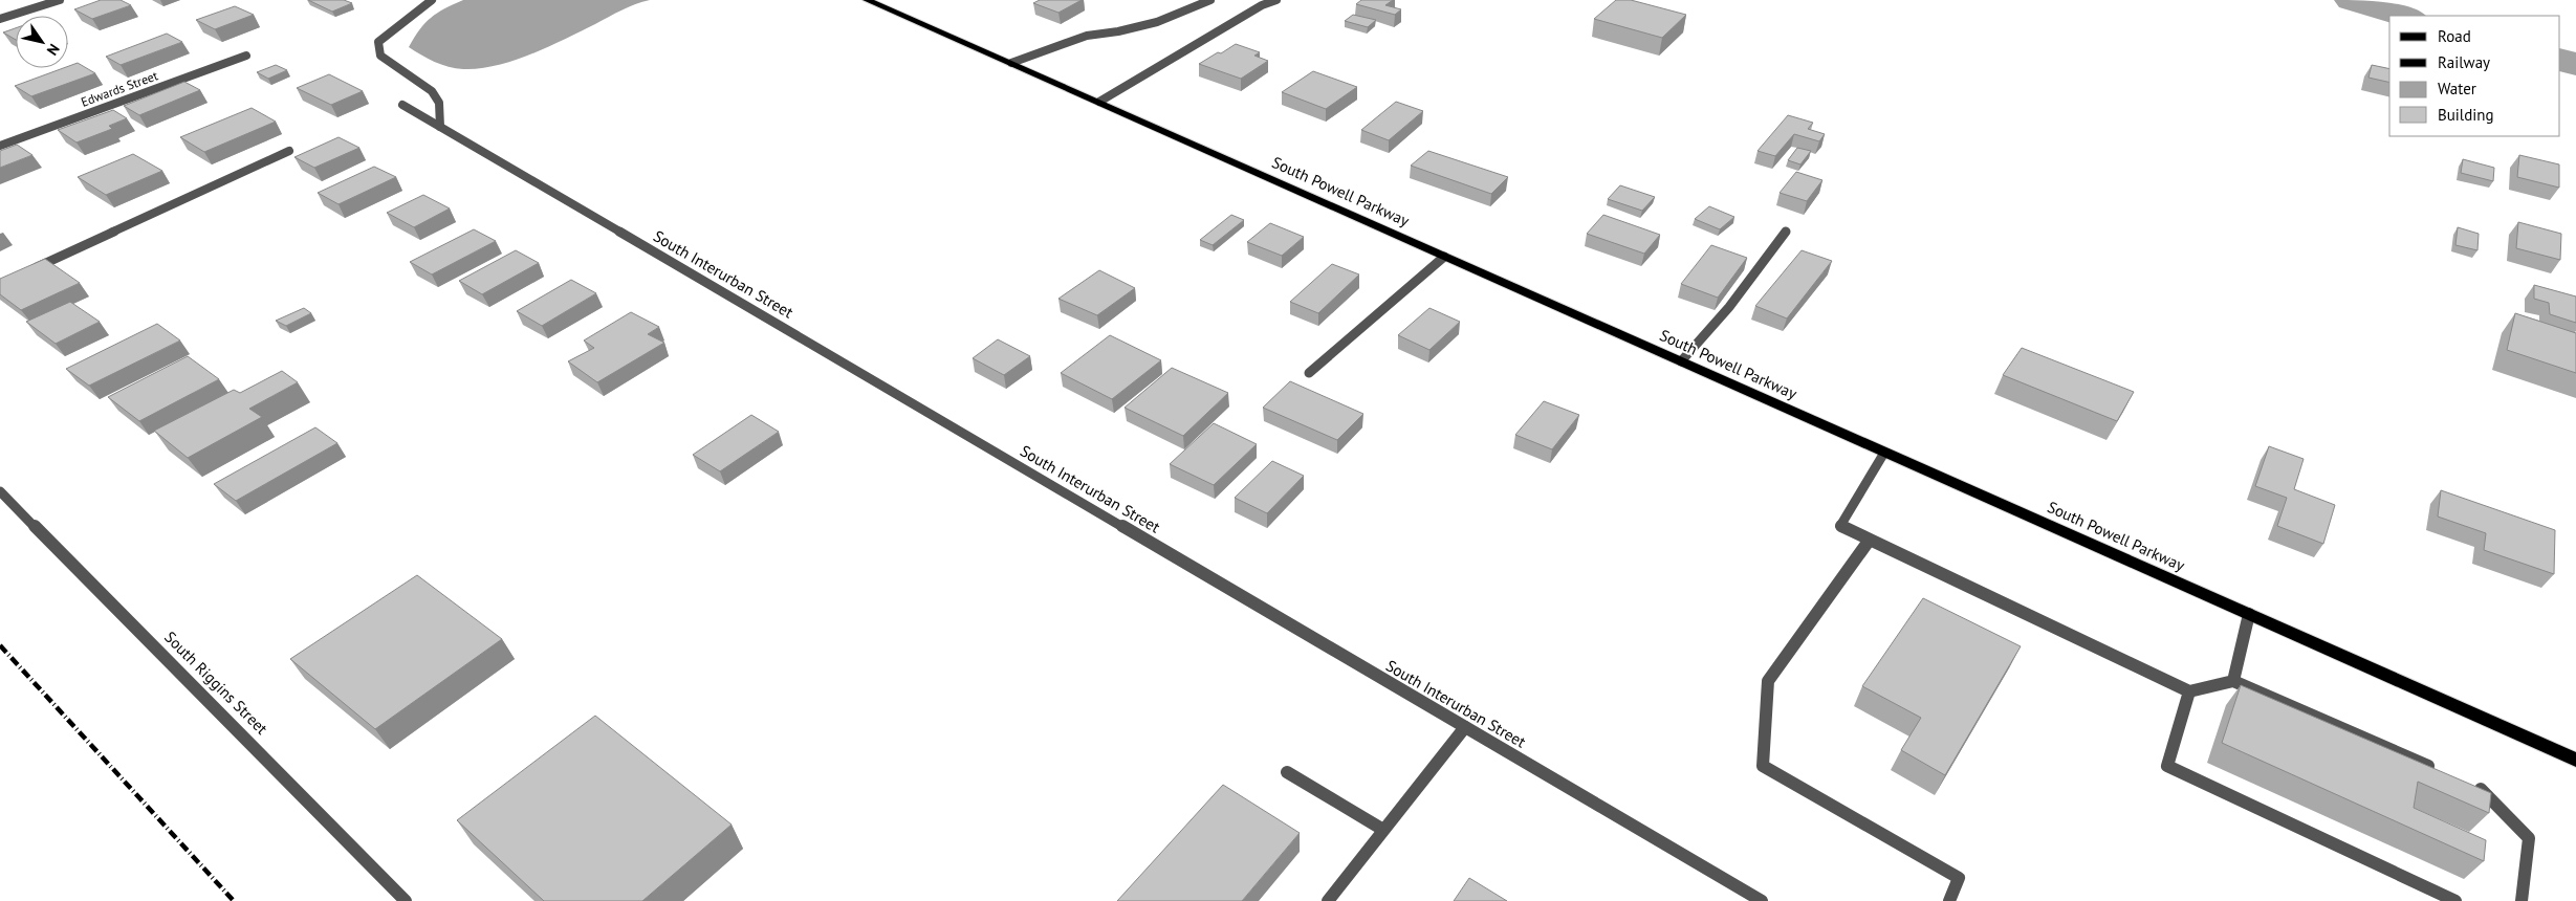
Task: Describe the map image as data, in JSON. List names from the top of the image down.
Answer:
{
  "streets": {
    "main road": ["South Powell Parkway"],
    "street": ["Edwards Street", "South Interurban Street", "South Riggins Street"]
  },
  "legend": [
    "Road",
    "Railway",
    "Water",
    "Building"
  ],
  "north": "bottom right"
}
